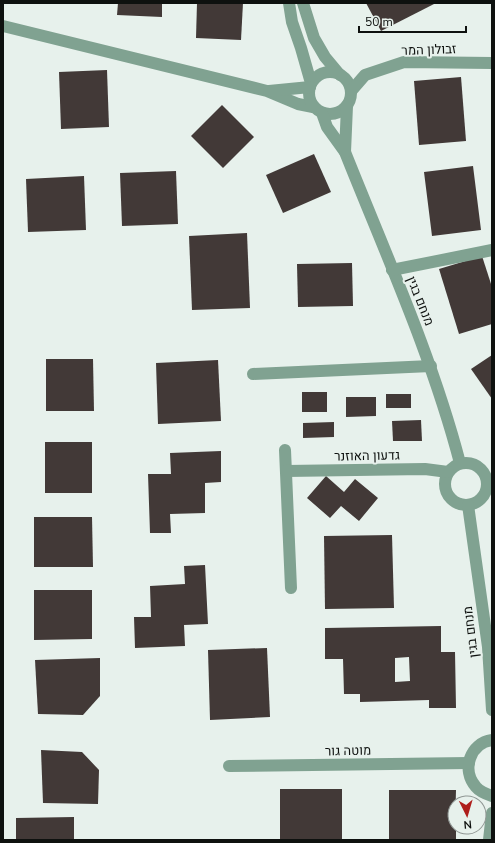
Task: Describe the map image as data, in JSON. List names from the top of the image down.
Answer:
{
  "streets": {
    "street": [
      "זבולון המר",
      "מנחם בגין",
      "גדעון האוזנר",
      "מוטה גור"
    ]
  },
  "crossings": [
    ["זבולון המר", "מנחם בגין"],
    ["מנחם בגין", "גדעון האוזנר"]
  ],
  "scale_bar": "50 m",
  "north": "bottom"
}
